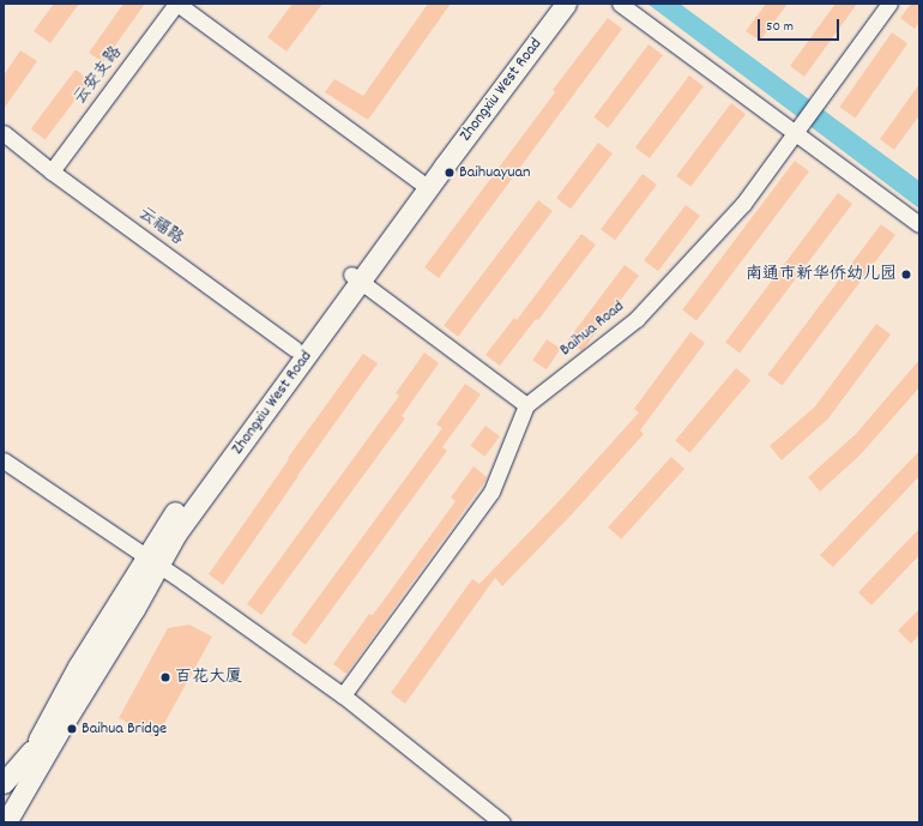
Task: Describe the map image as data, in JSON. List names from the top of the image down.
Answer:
{
  "streets": {
    "main road": ["Zhongxiu West Road"],
    "street": ["云安支路", "云福路", "Baihua Road"]
  },
  "crossings": [
    ["云安支路", "云福路"],
    ["Zhongxiu West Road", "云福路"]
  ],
  "places": [
    "Baihuayuan",
    "南通市新华侨幼儿园",
    "百花大厦",
    "Baihua Bridge"
  ],
  "scale_bar": "50 m"
}
